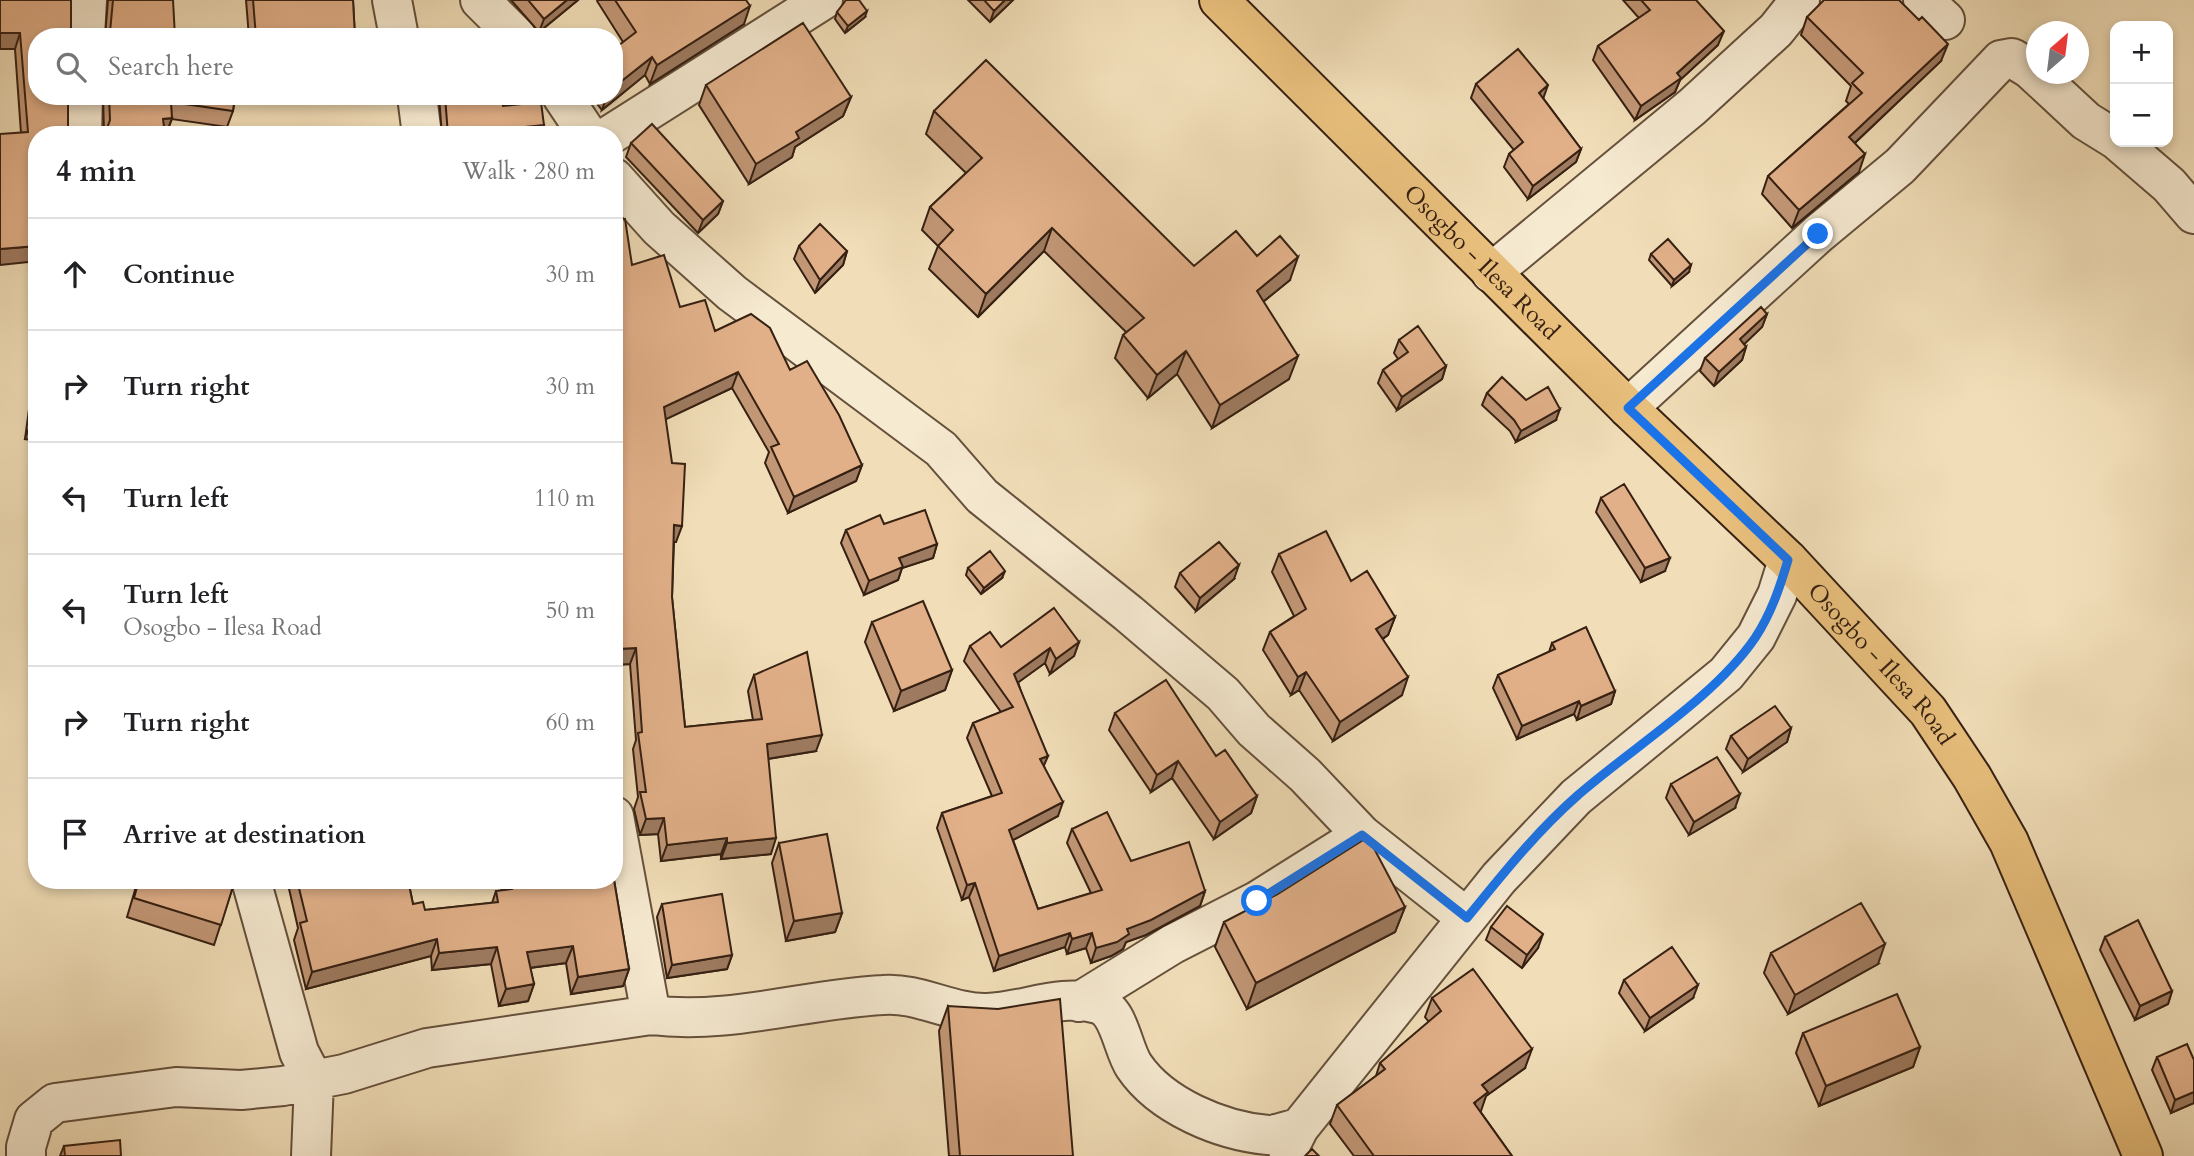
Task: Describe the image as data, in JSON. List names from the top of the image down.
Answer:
{
  "streets": {
    "main road": ["Osogbo - Ilesa Road"]
  },
  "north": "top right",
  "page": {
    "map_buttons": ["+", "−"],
    "search": "Search here",
    "heading": ["4 min", "Walk · 280 m"],
    "list": [
      ["Continue", "30 m"],
      ["Turn right", "30 m"],
      ["Turn left", "110 m"],
      ["Turn left", "Osogbo - Ilesa Road", "50 m"],
      ["Turn right", "60 m"],
      "Arrive at destination"
    ]
  }
}
